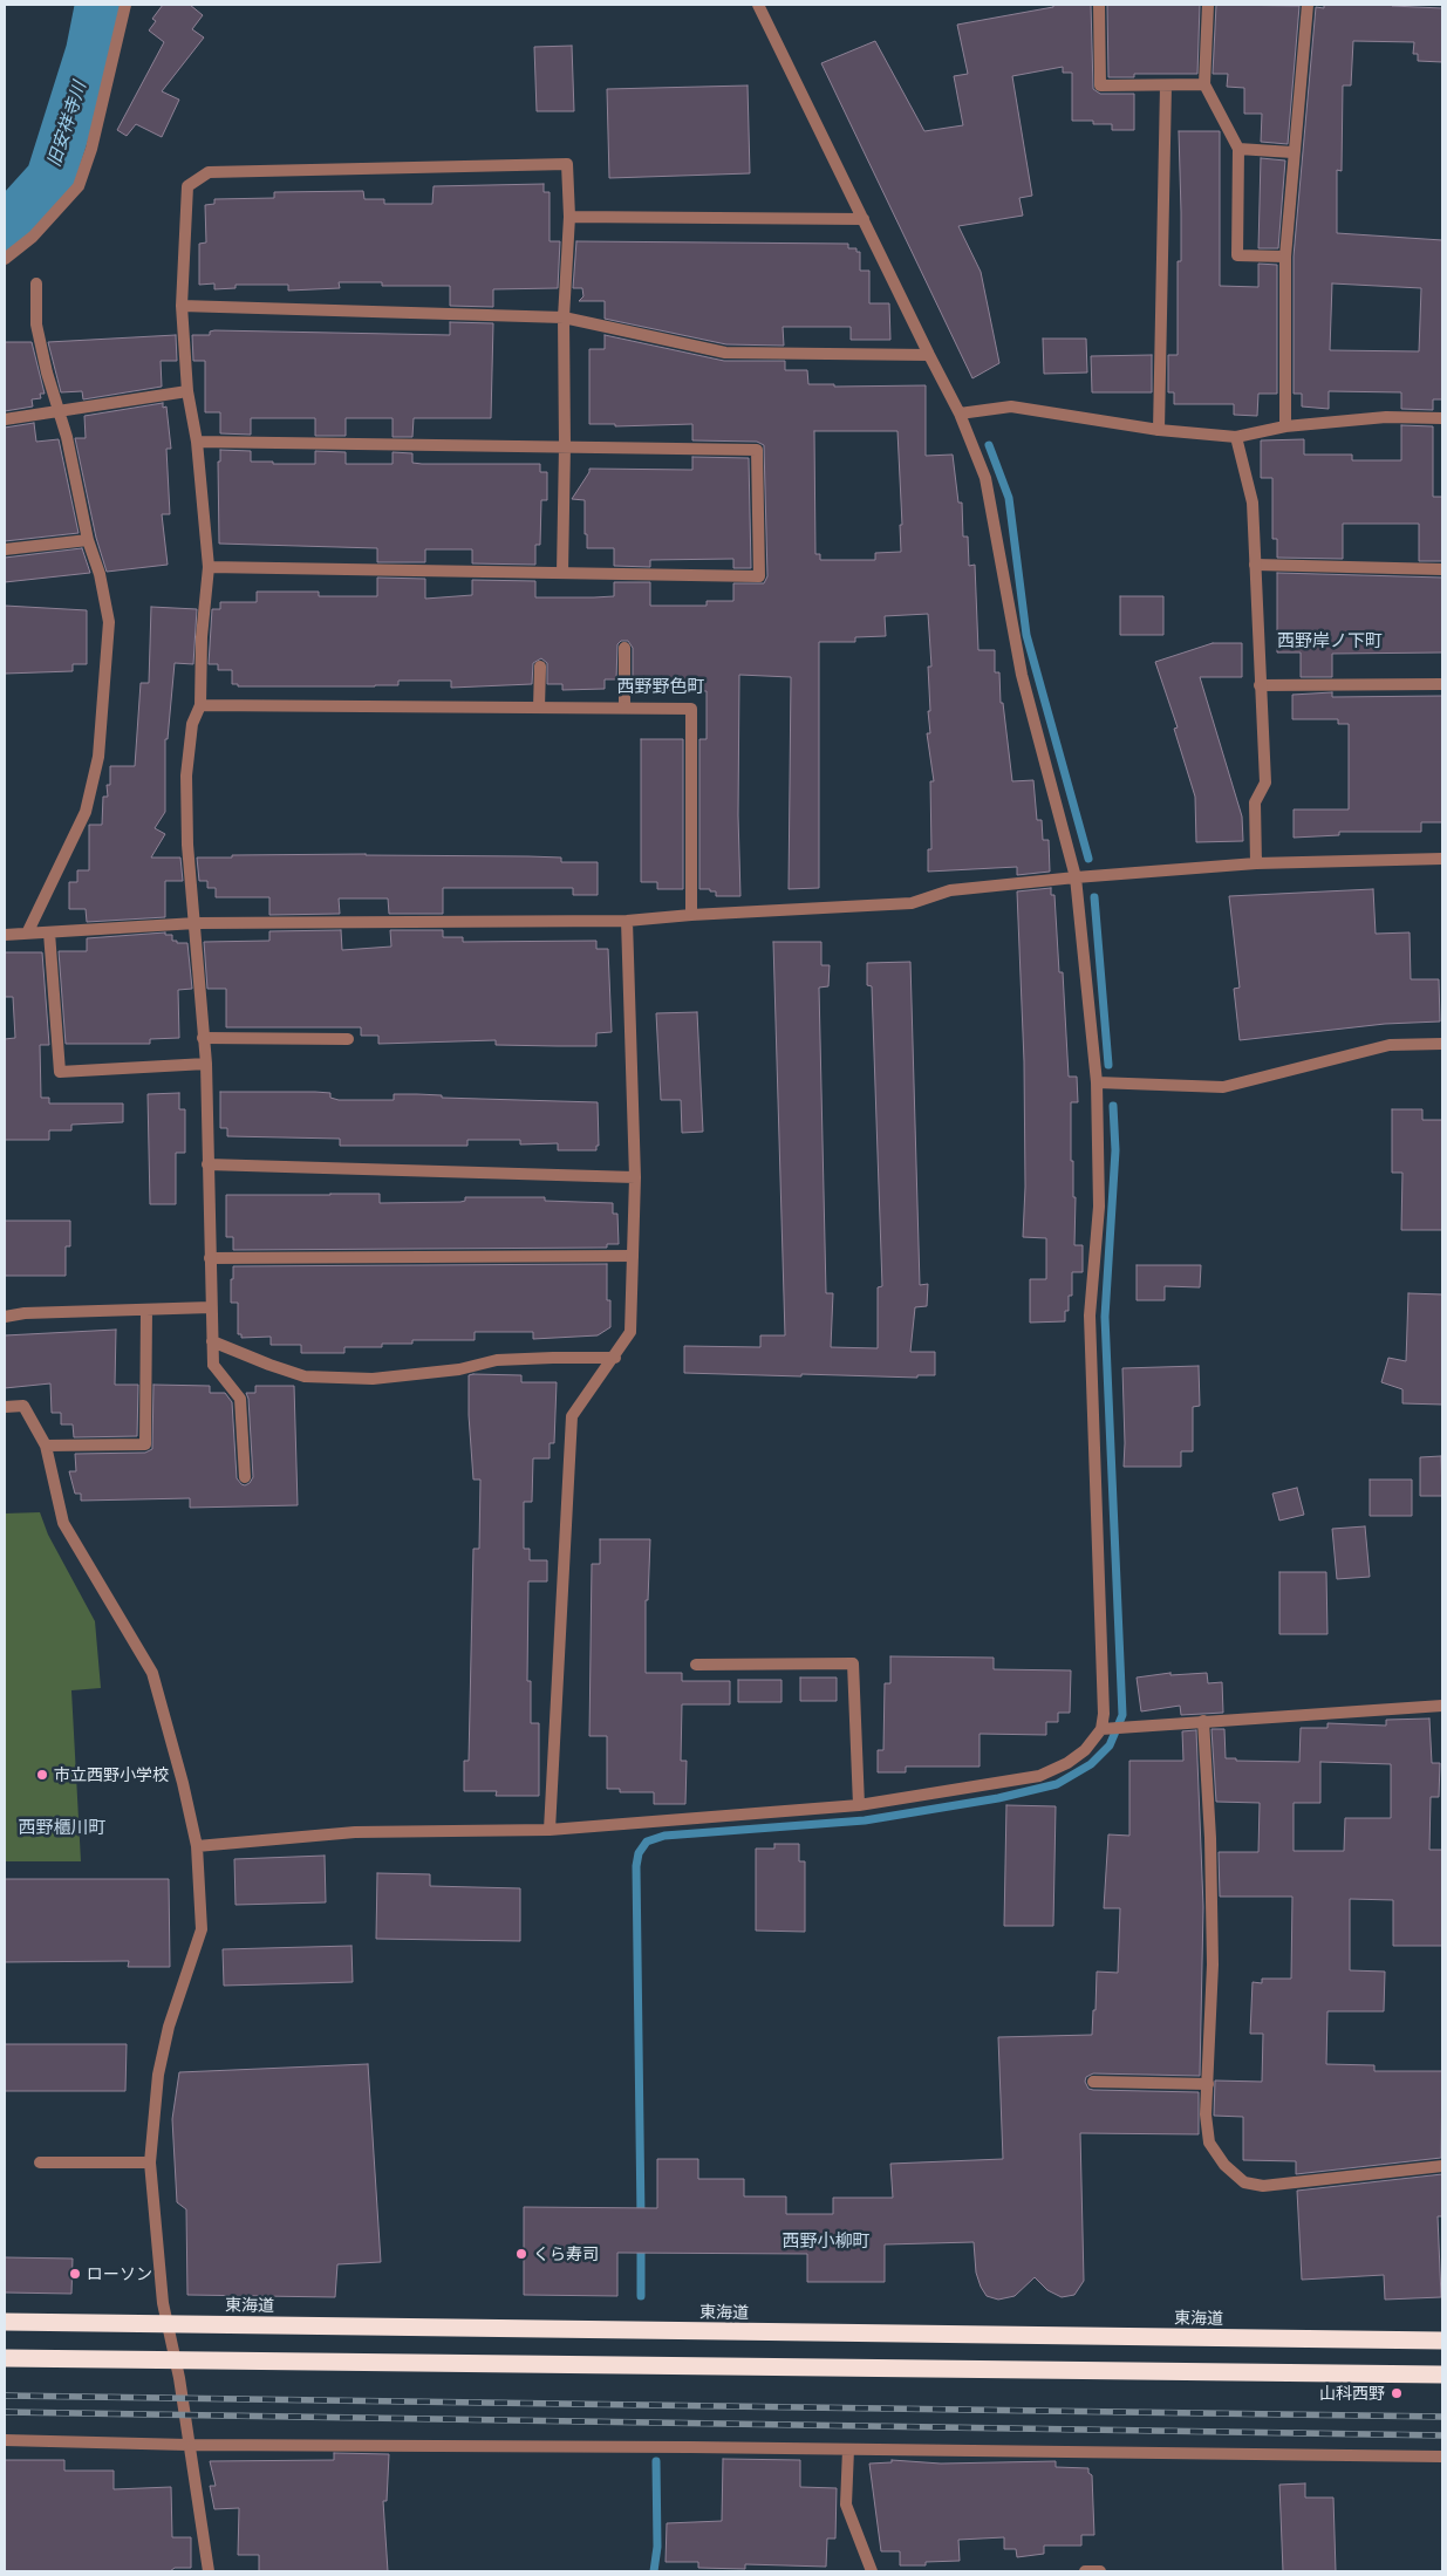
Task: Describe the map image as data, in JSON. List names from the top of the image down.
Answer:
{
  "streets": {
    "highway": ["東海道"]
  },
  "districts": [
    "西野岸ノ下町",
    "西野野色町",
    "西野櫃川町",
    "西野小柳町"
  ],
  "water": ["旧安祥寺川"],
  "places": [
    "市立西野小学校",
    "くら寿司",
    "ローソン",
    "山科西野"
  ]
}
